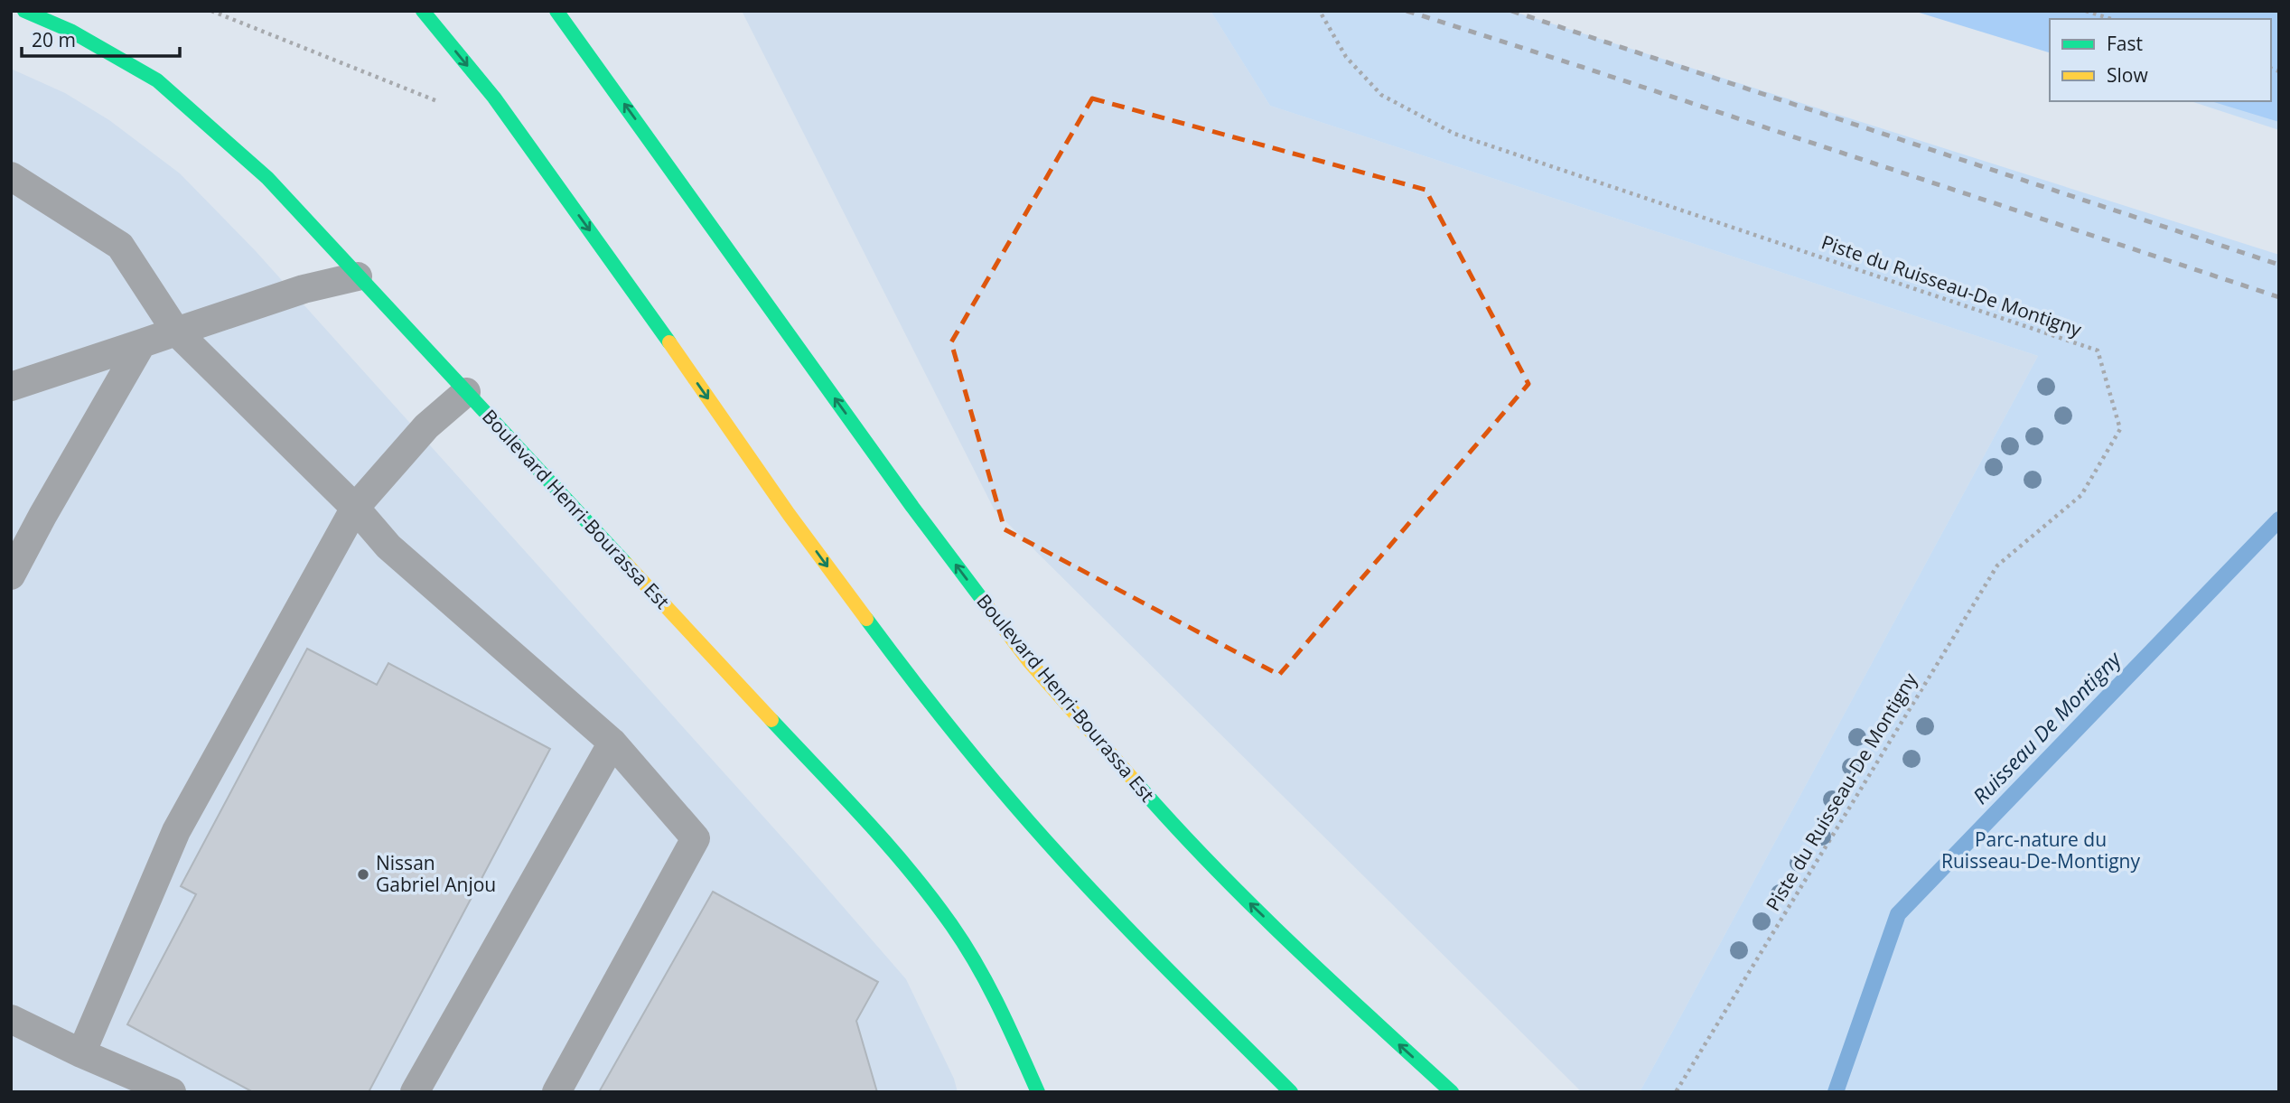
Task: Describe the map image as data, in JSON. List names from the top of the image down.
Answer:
{
  "streets": {
    "main road": ["Boulevard Henri-Bourassa Est"],
    "path": ["Piste du Ruisseau-De Montigny"]
  },
  "water": ["Ruisseau De Montigny"],
  "parks": ["Parc-nature du Ruisseau-De-Montigny"],
  "places": ["Nissan Gabriel Anjou"],
  "legend": ["Fast", "Slow"],
  "scale_bar": "20 m"
}
